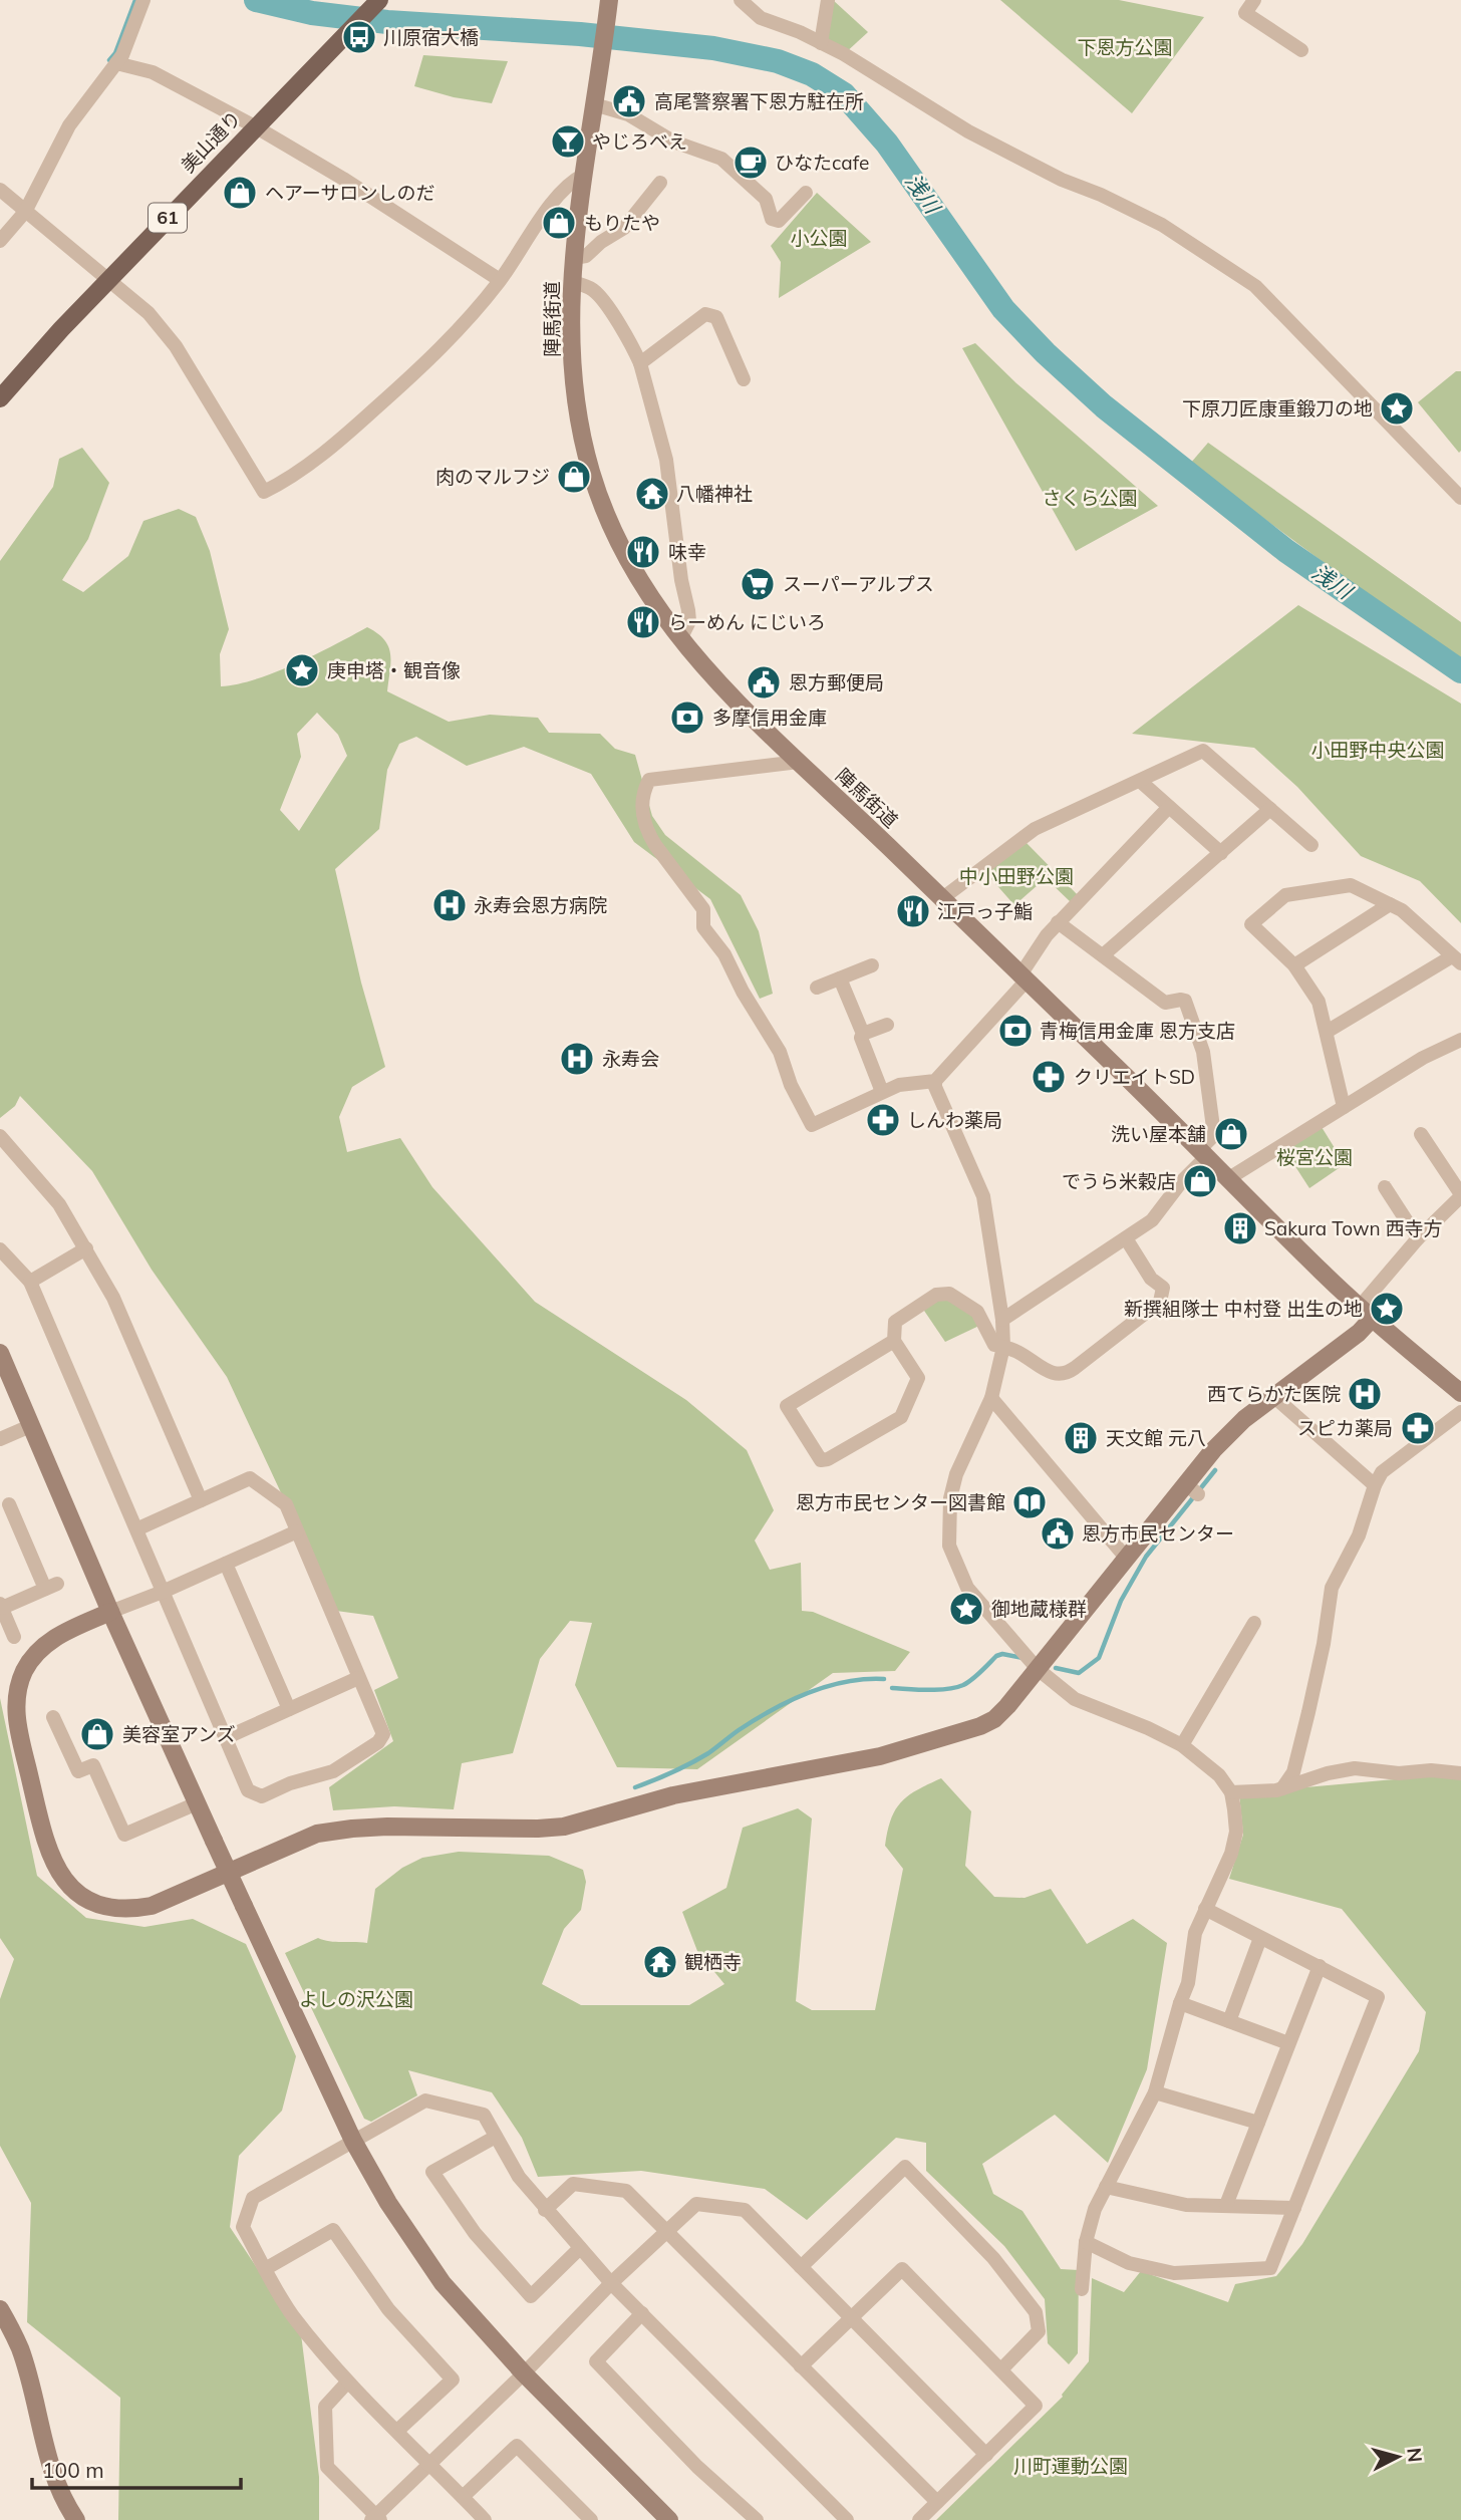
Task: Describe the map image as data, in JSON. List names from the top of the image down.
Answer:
{
  "streets": {
    "main road": ["美山通り", "61"],
    "street": ["陣馬街道"]
  },
  "water": ["浅川"],
  "parks": [
    "下恩方公園",
    "小公園",
    "さくら公園",
    "小田野中央公園",
    "中小田野公園",
    "桜宮公園",
    "よしの沢公園",
    "川町運動公園"
  ],
  "places": {
    "bus stop": ["川原宿大橋"],
    "public building": ["高尾警察署下恩方駐在所", "恩方郵便局", "恩方市民センター"],
    "bar": ["やじろべえ"],
    "cafe": ["ひなたcafe"],
    "shop": [
      "ヘアーサロンしのだ",
      "もりたや",
      "肉のマルフジ",
      "洗い屋本舗",
      "でうら米穀店",
      "美容室アンズ"
    ],
    "place": [
      "下原刀匠康重鍛刀の地",
      "庚申塔・観音像",
      "新撰組隊士 中村登 出生の地",
      "御地蔵様群"
    ],
    "temple": ["八幡神社", "観栖寺"],
    "restaurant": ["味幸", "らーめん にじいろ", "江戸っ子鮨"],
    "supermarket": ["スーパーアルプス"],
    "bank": ["多摩信用金庫", "青梅信用金庫 恩方支店"],
    "hospital": ["永寿会恩方病院", "永寿会", "西てらかた医院"],
    "pharmacy": ["クリエイトSD", "しんわ薬局", "スピカ薬局"],
    "building": ["Sakura Town 西寺方", "天文館 元八"],
    "library": ["恩方市民センター図書館"]
  },
  "scale_bar": "100 m",
  "north": "right"
}
